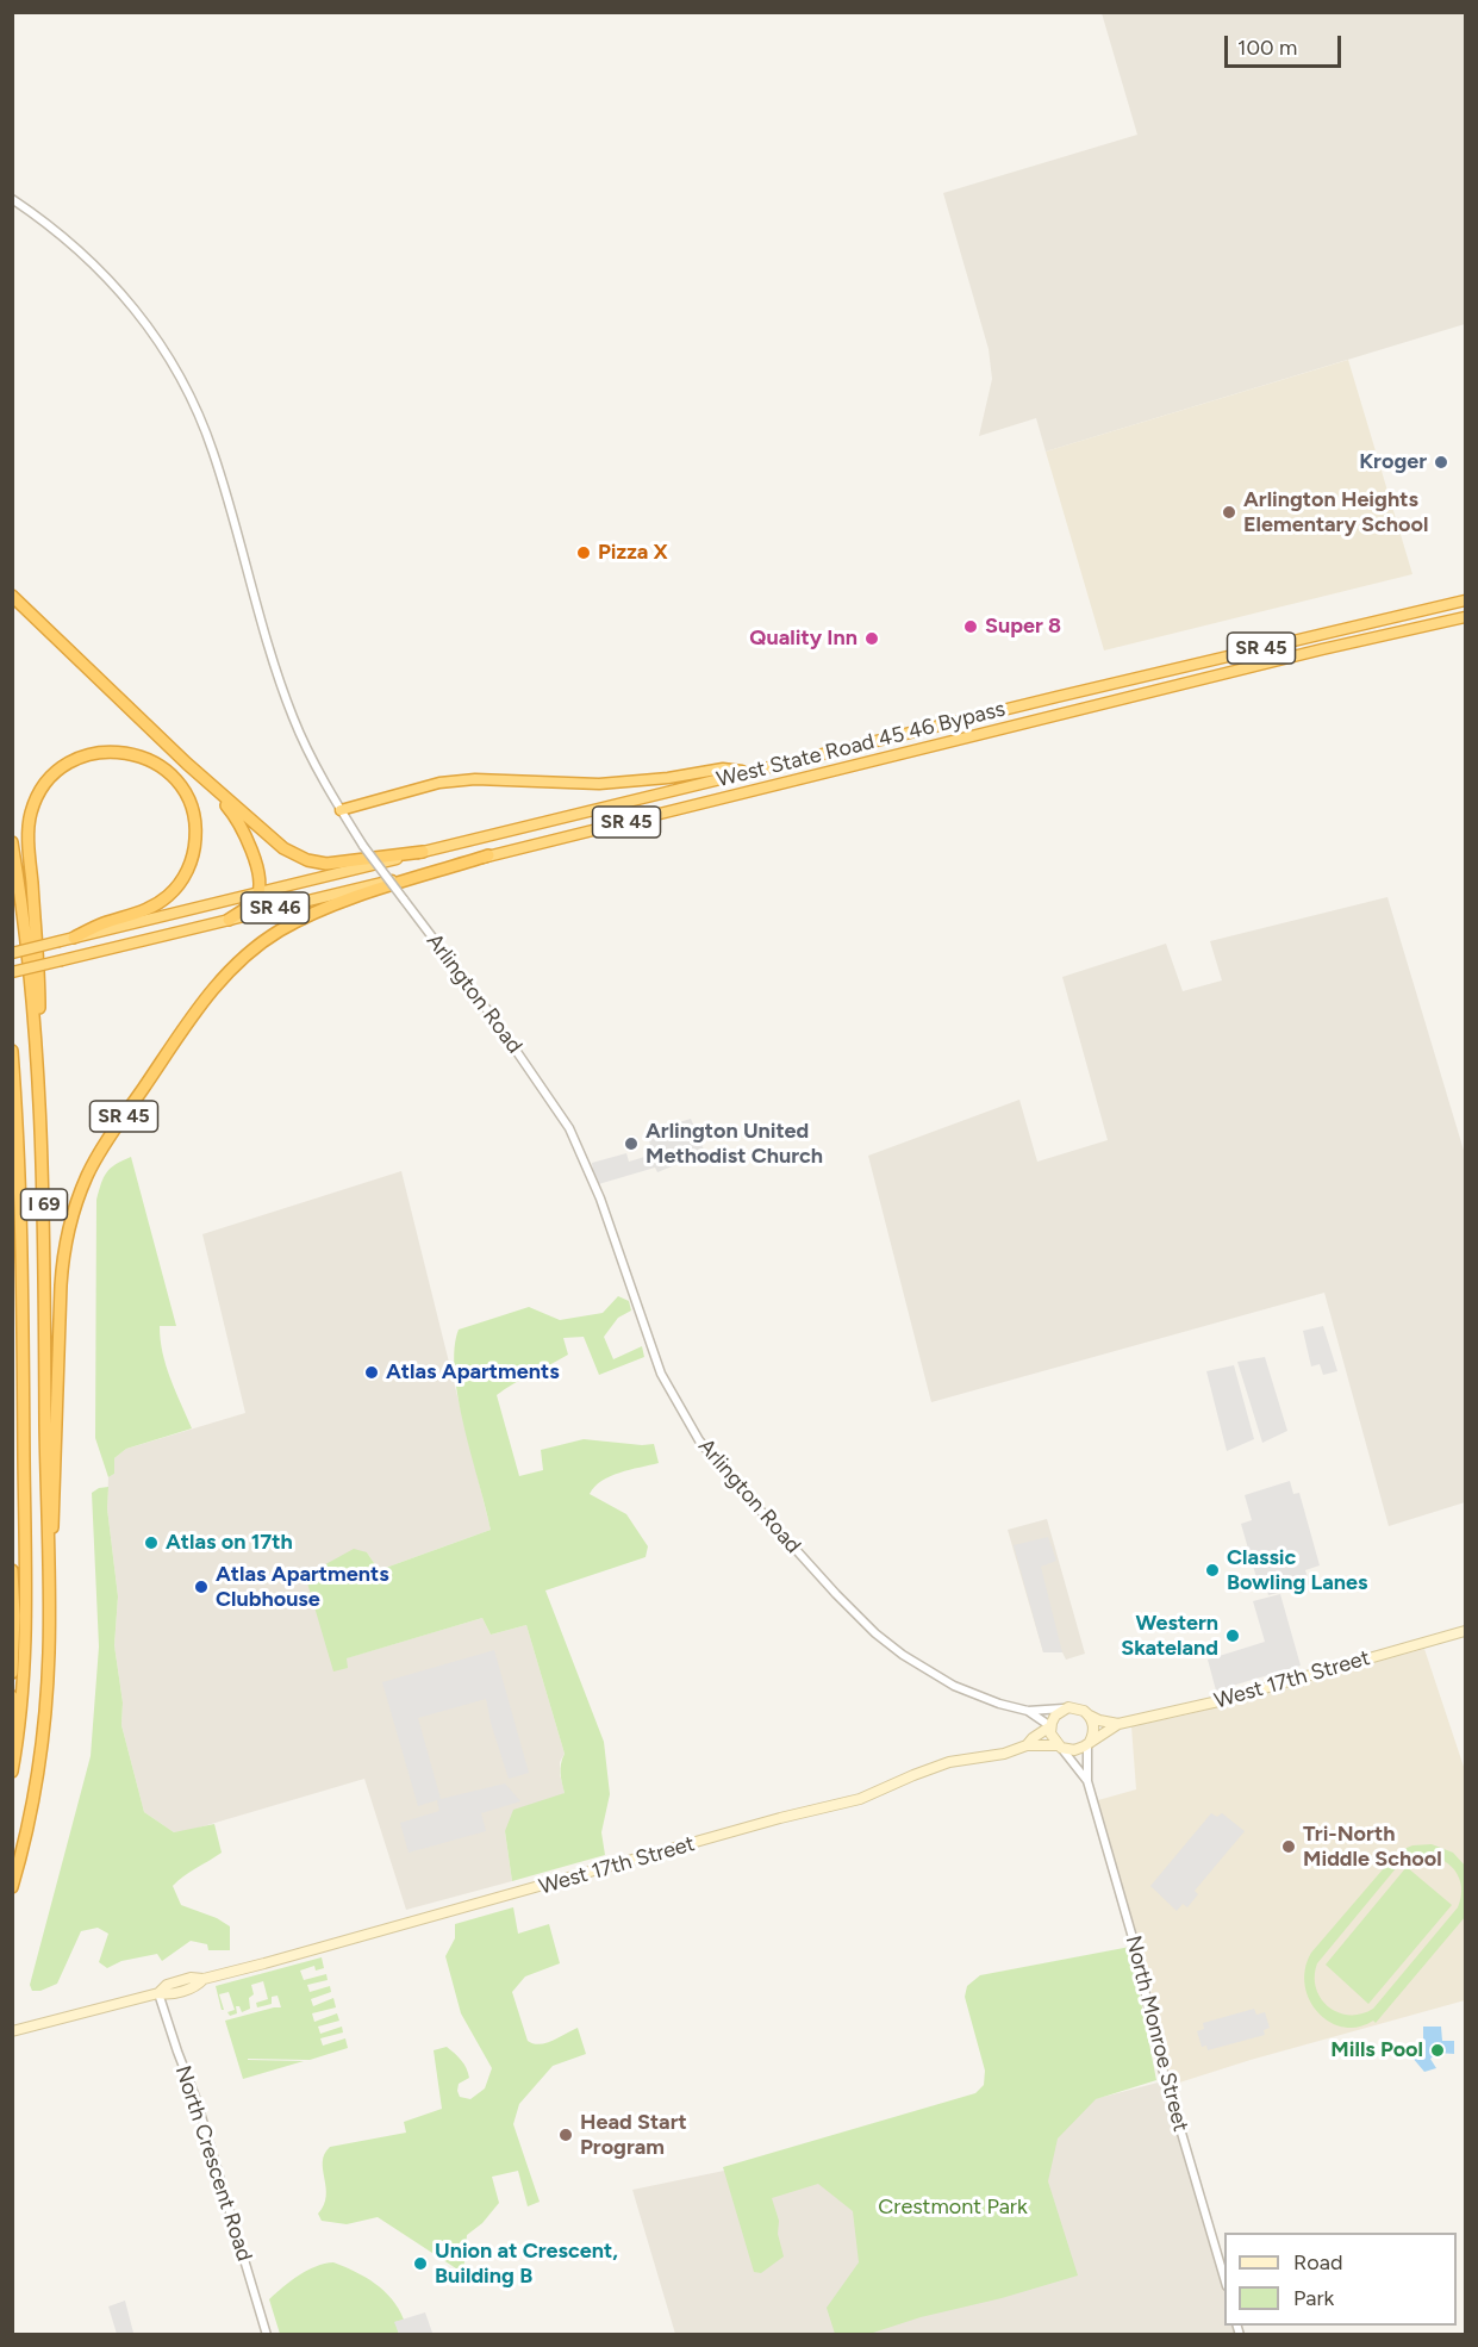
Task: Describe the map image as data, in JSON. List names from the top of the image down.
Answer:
{
  "streets": {
    "highway": [
      "SR 45",
      "West State Road 45 46 Bypass",
      "SR 46",
      "I 69"
    ],
    "main road": ["West 17th Street"],
    "street": ["Arlington Road", "North Monroe Street", "North Crescent Road"]
  },
  "crossings": [
    ["SR 45", "West State Road 45 46 Bypass"],
    ["SR 45", "SR 46"],
    ["SR 45", "I 69"],
    ["West State Road 45 46 Bypass", "SR 46"],
    ["Arlington Road", "West 17th Street"],
    ["Arlington Road", "North Monroe Street"],
    ["West 17th Street", "North Monroe Street"],
    ["West 17th Street", "North Crescent Road"]
  ],
  "parks": ["Crestmont Park"],
  "places": [
    "Kroger",
    "Arlington Heights Elementary School",
    "Pizza X",
    "Super 8",
    "Quality Inn",
    "Arlington United Methodist Church",
    "Atlas Apartments",
    "Atlas on 17th",
    "Classic Bowling Lanes",
    "Atlas Apartments Clubhouse",
    "Western Skateland",
    "Tri-North Middle School",
    "Mills Pool",
    "Head Start Program",
    "Union at Crescent, Building B"
  ],
  "legend": ["Road", "Park"],
  "scale_bar": "100 m"
}
